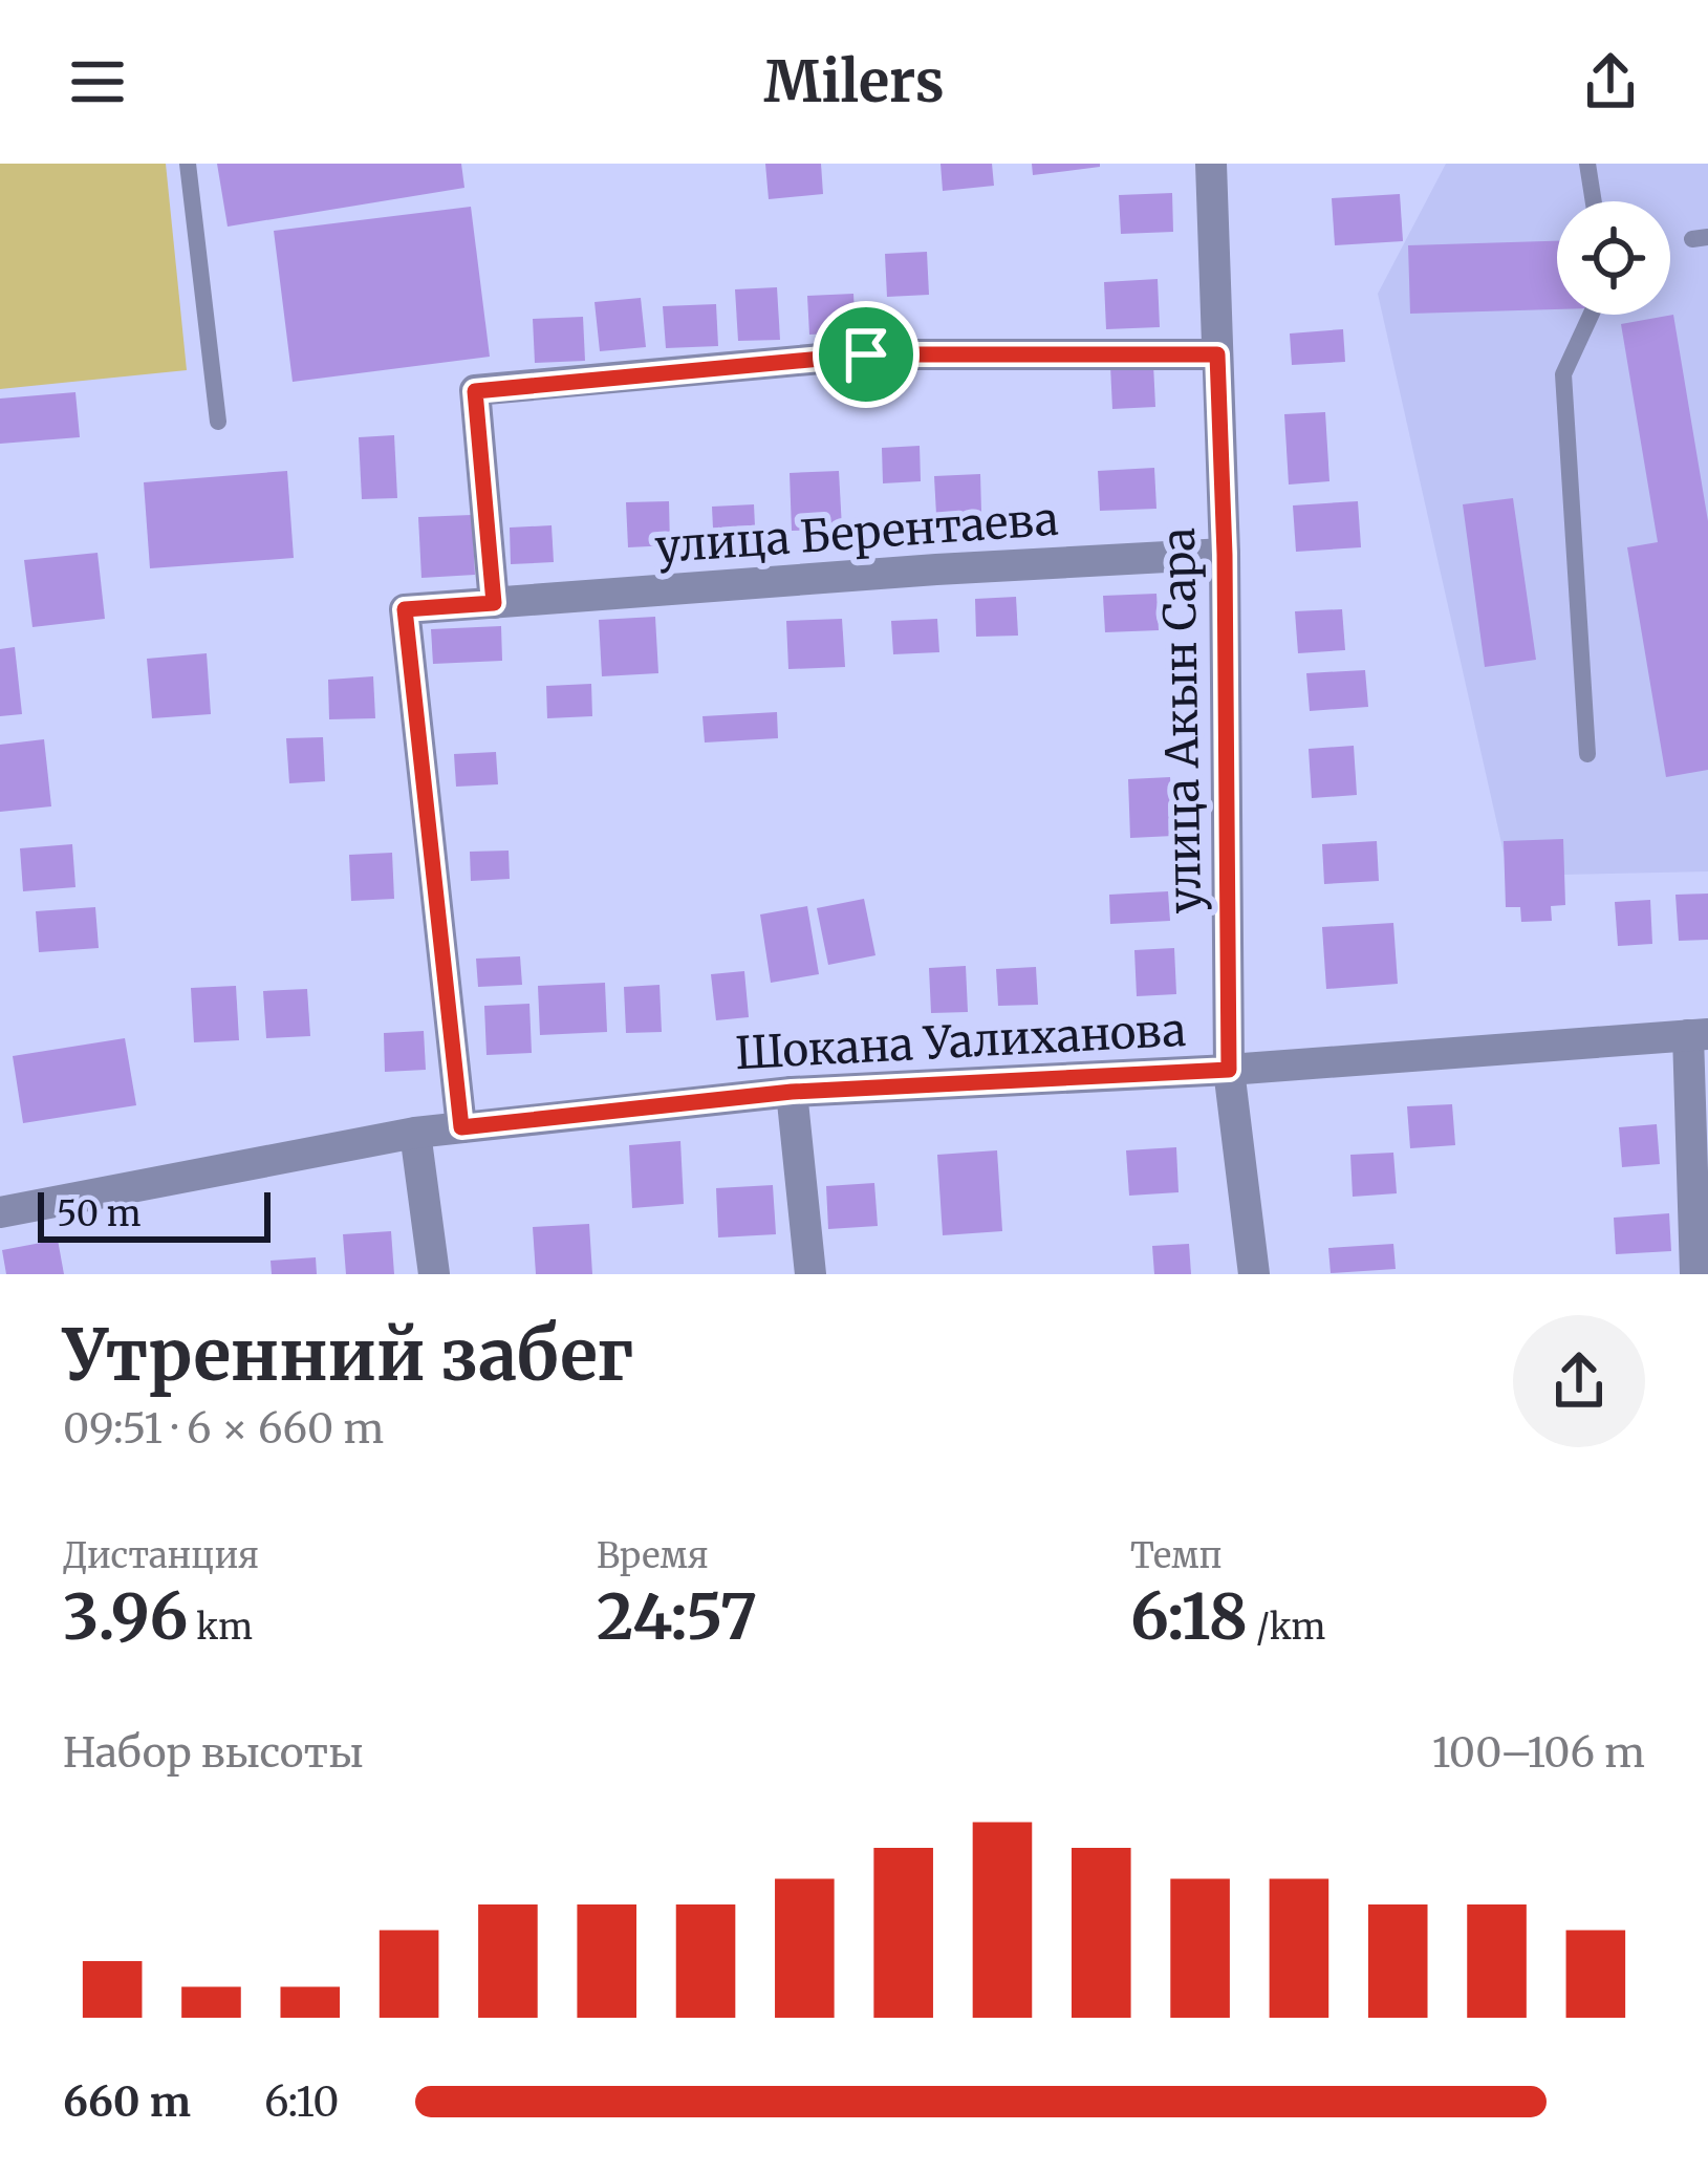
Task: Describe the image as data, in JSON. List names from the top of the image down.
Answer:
{
  "streets": {
    "street": ["улица Берентаева", "улица Акын Сара", "Шокана Уалиханова"]
  },
  "crossings": [
    ["улица Берентаева", "улица Акын Сара"],
    ["улица Берентаева", "Шокана Уалиханова"],
    ["улица Акын Сара", "Шокана Уалиханова"]
  ],
  "scale_bar": "50 m",
  "page": {
    "header": "Milers",
    "scale": "50 m",
    "heading": ["Утренний забег", "09:51 · 6 × 660 m"],
    "stats": [
      ["Дистанция", "3.96 km"],
      ["Время", "24:57"],
      ["Темп", "6:18 /km"]
    ],
    "chart": ["Набор высоты", "100–106 m"],
    "list": [
      {
        "name": "660 m",
        "note": "6:10"
      }
    ]
  }
}
